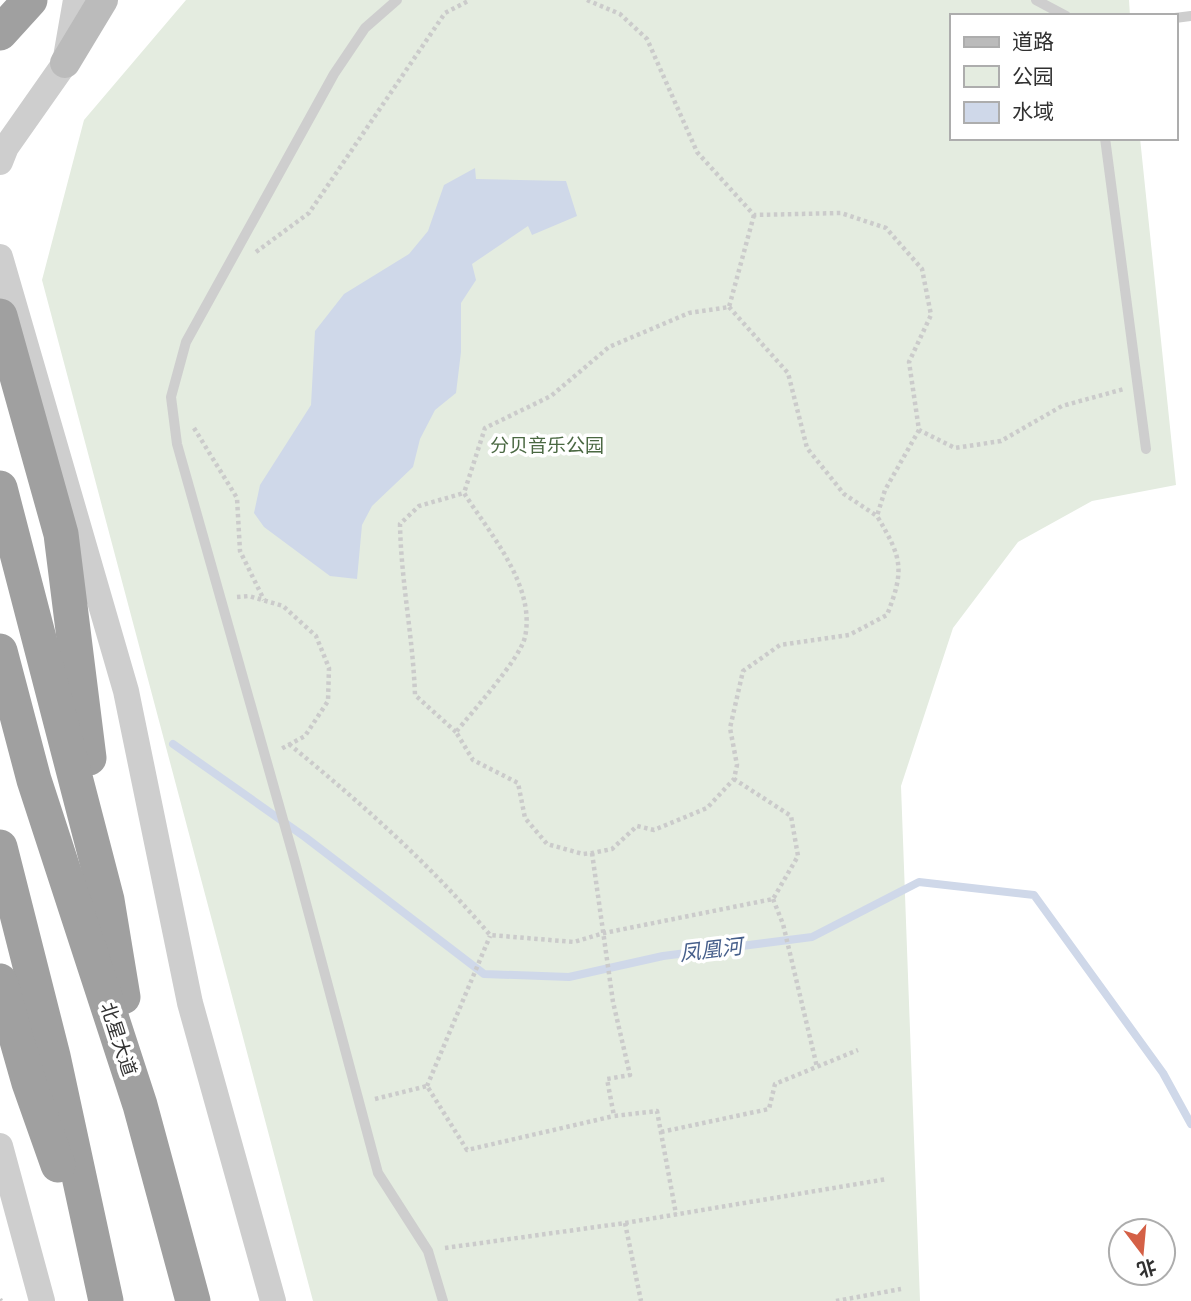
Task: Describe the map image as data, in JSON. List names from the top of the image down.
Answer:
{
  "streets": {
    "highway": ["北星大道"]
  },
  "water": ["凤凰河"],
  "parks": ["分贝音乐公园"],
  "legend": ["道路", "公园", "水域"],
  "north": "bottom"
}
